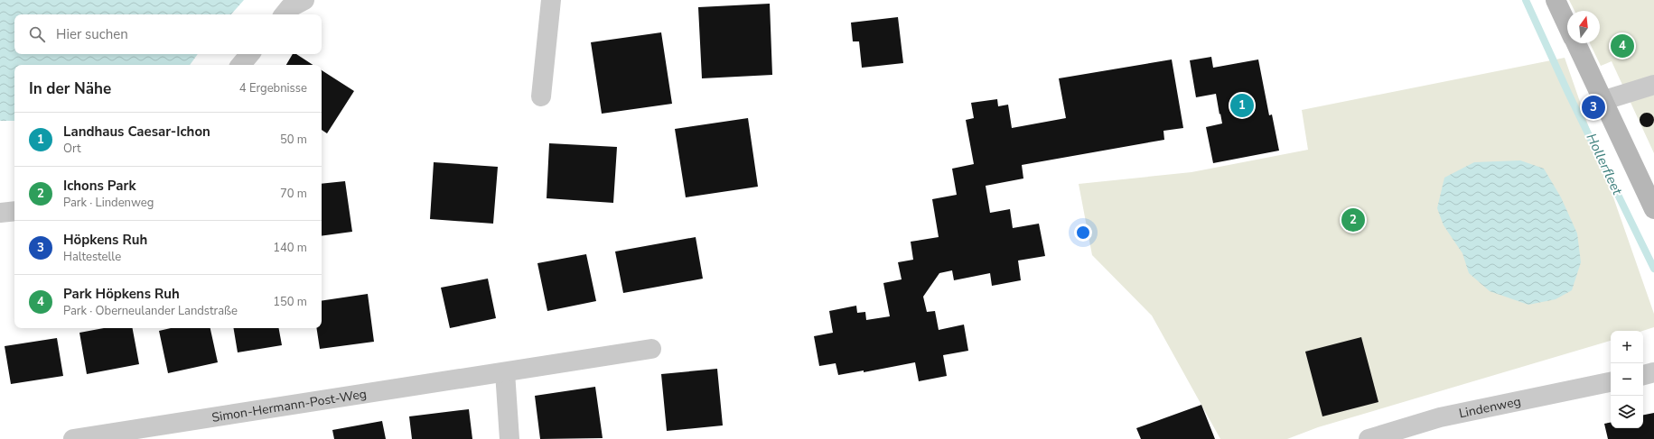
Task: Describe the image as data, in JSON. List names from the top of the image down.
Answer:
{
  "streets": {
    "street": ["Simon-Hermann-Post-Weg", "Lindenweg"]
  },
  "water": ["Hollerfleet"],
  "north": "top",
  "page": {
    "search": "Hier suchen",
    "pins": [
      "4",
      "1",
      "3",
      "2"
    ],
    "heading": ["In der Nähe", "4 Ergebnisse"],
    "list": [
      {
        "mark": "1",
        "name": "Landhaus Caesar-Ichon",
        "note": "Ort",
        "value": "50 m"
      },
      {
        "mark": "2",
        "name": "Ichons Park",
        "note": "Park · Lindenweg",
        "value": "70 m"
      },
      {
        "mark": "3",
        "name": "Höpkens Ruh",
        "note": "Haltestelle",
        "value": "140 m"
      },
      {
        "mark": "4",
        "name": "Park Höpkens Ruh",
        "note": "Park · Oberneulander Landstraße",
        "value": "150 m"
      }
    ],
    "map_buttons": ["+", "−"]
  }
}
